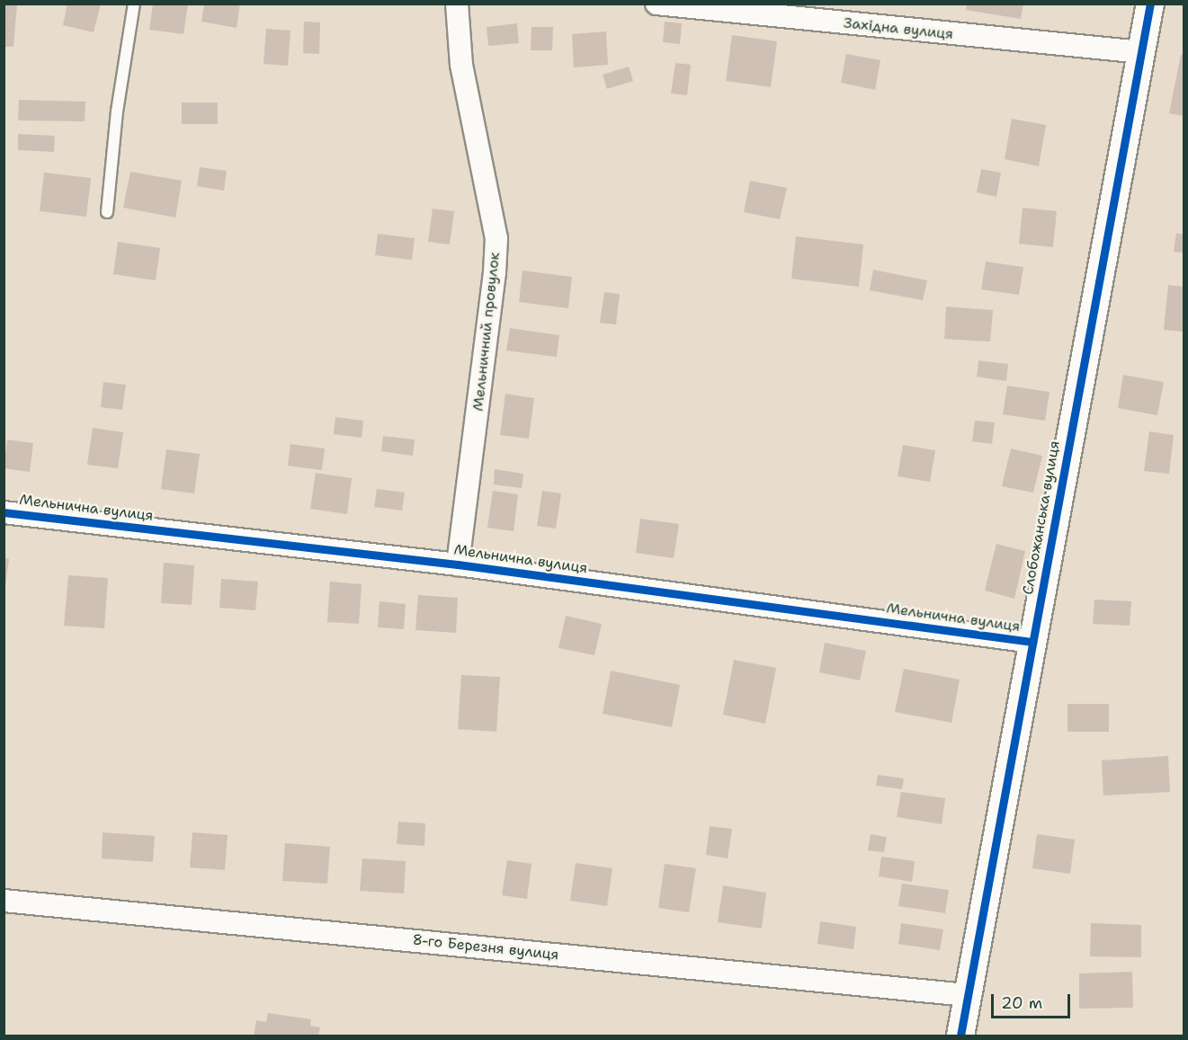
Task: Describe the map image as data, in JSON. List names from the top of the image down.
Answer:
{
  "streets": {
    "street": [
      "Західна вулиця",
      "Мельничний провулок",
      "Мельнична вулиця",
      "Слобожанська вулиця",
      "8-го Березня вулиця"
    ]
  },
  "crossings": [
    ["Західна вулиця", "Слобожанська вулиця"],
    ["Мельничний провулок", "Мельнична вулиця"],
    ["Мельнична вулиця", "Слобожанська вулиця"],
    ["Слобожанська вулиця", "8-го Березня вулиця"]
  ],
  "scale_bar": "20 m"
}
